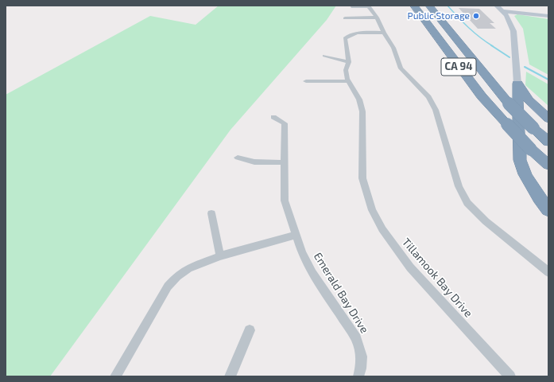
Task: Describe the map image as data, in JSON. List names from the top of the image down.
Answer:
{
  "streets": {
    "highway": ["CA 94"],
    "street": ["Tillamook Bay Drive", "Emerald Bay Drive"]
  },
  "places": ["Public Storage"]
}
